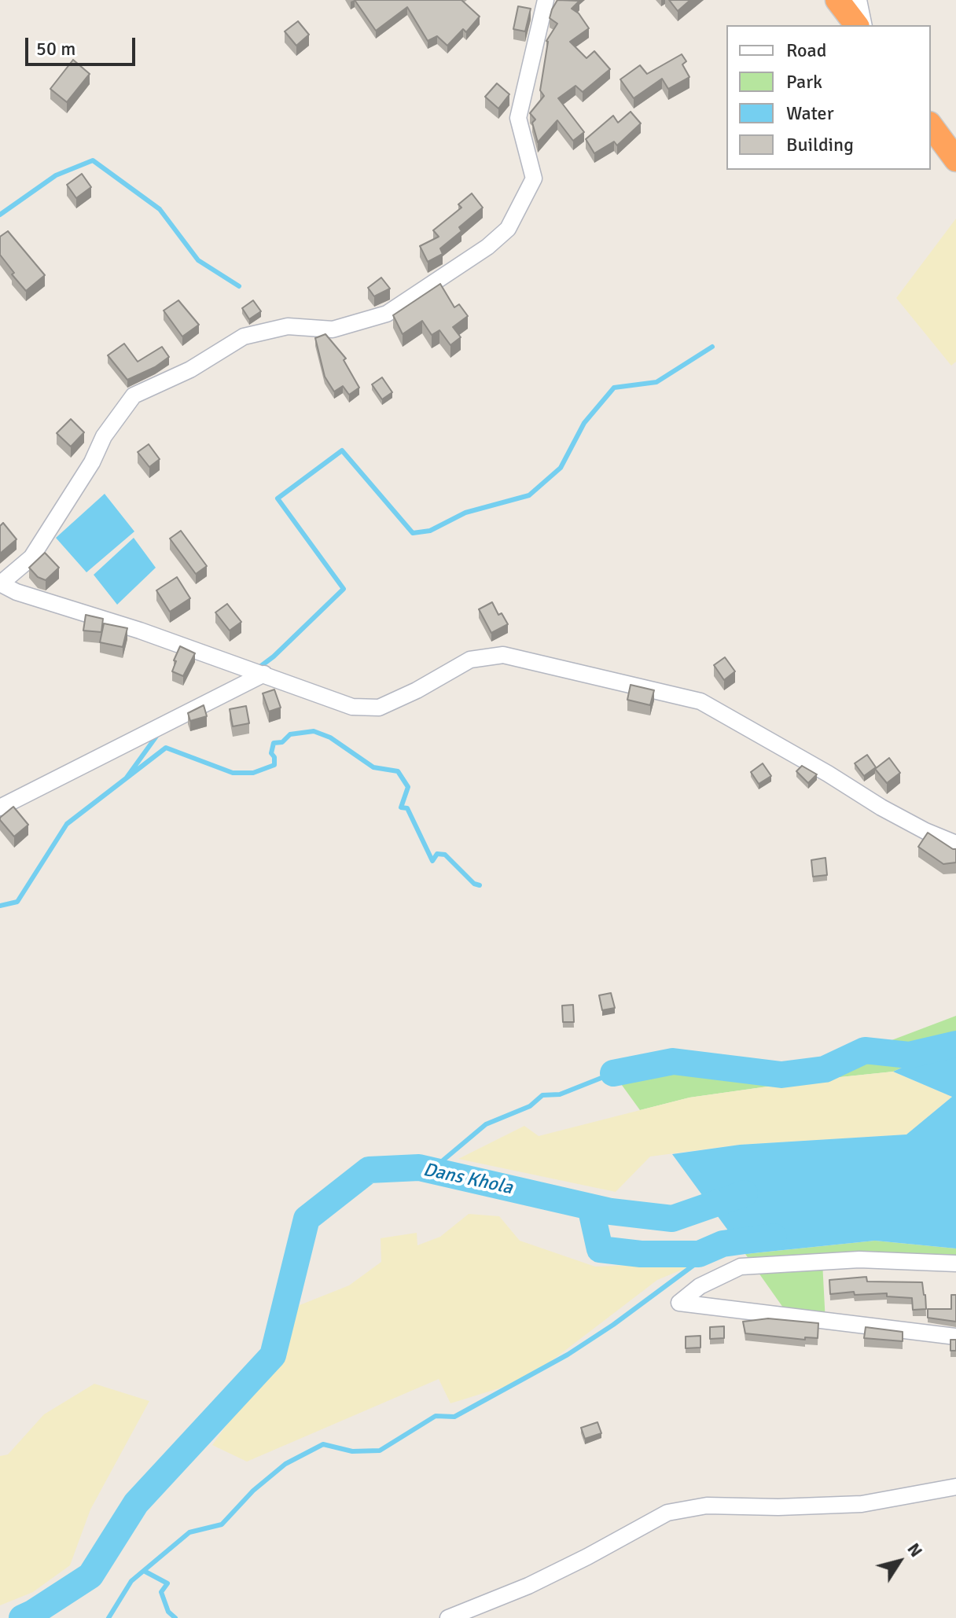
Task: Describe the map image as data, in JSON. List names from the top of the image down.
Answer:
{
  "water": ["Dans Khola"],
  "legend": [
    "Road",
    "Park",
    "Water",
    "Building"
  ],
  "scale_bar": "50 m",
  "north": "top right"
}
